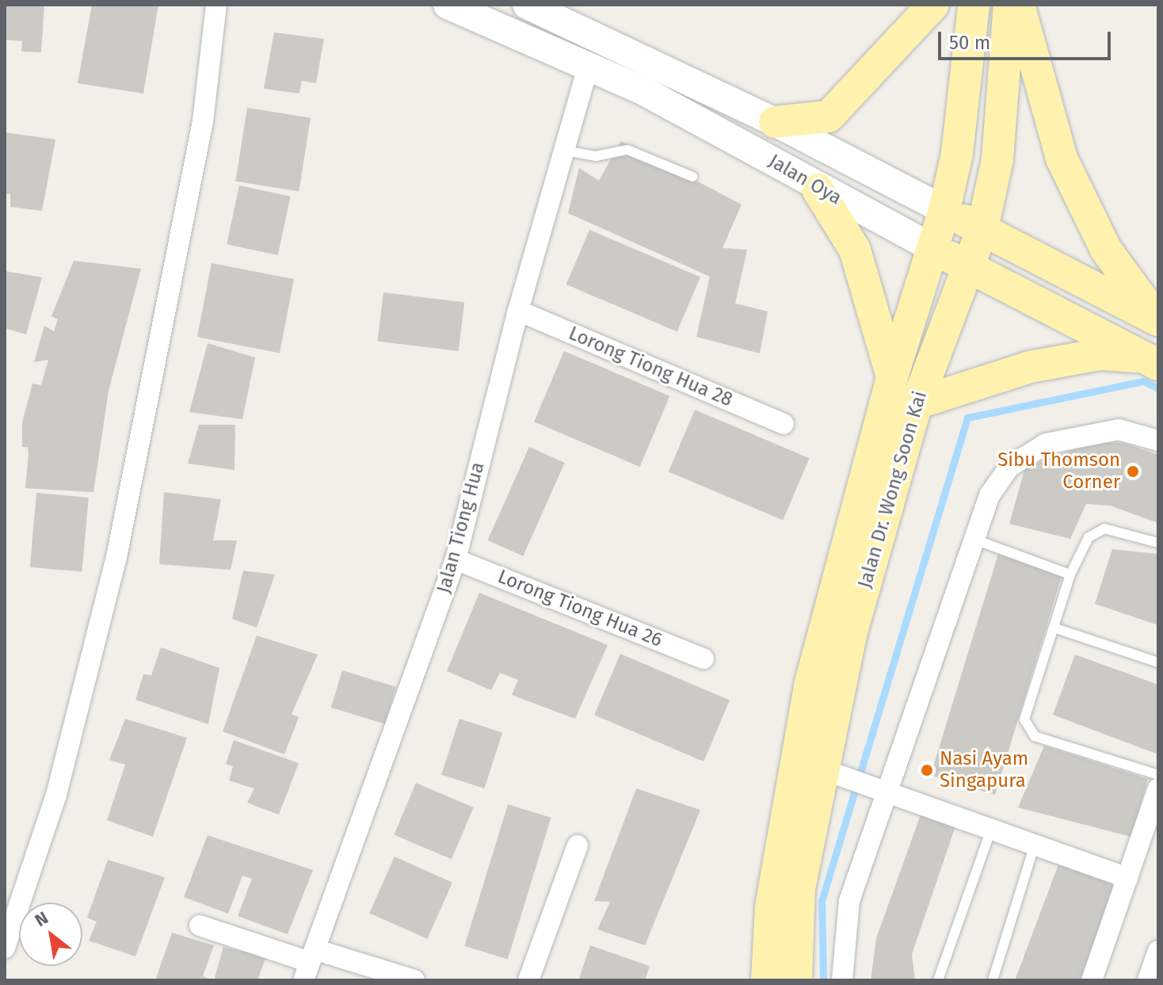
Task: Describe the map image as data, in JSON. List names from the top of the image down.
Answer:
{
  "streets": {
    "main road": ["Jalan Oya", "Jalan Dr. Wong Soon Kai"],
    "street": ["Lorong Tiong Hua 28", "Jalan Tiong Hua", "Lorong Tiong Hua 26"]
  },
  "crossings": [
    ["Jalan Oya", "Jalan Dr. Wong Soon Kai"],
    ["Jalan Oya", "Jalan Tiong Hua"],
    ["Lorong Tiong Hua 28", "Jalan Tiong Hua"],
    ["Jalan Tiong Hua", "Lorong Tiong Hua 26"]
  ],
  "places": ["Sibu Thomson Corner", "Nasi Ayam Singapura"],
  "scale_bar": "50 m",
  "north": "top left"
}
